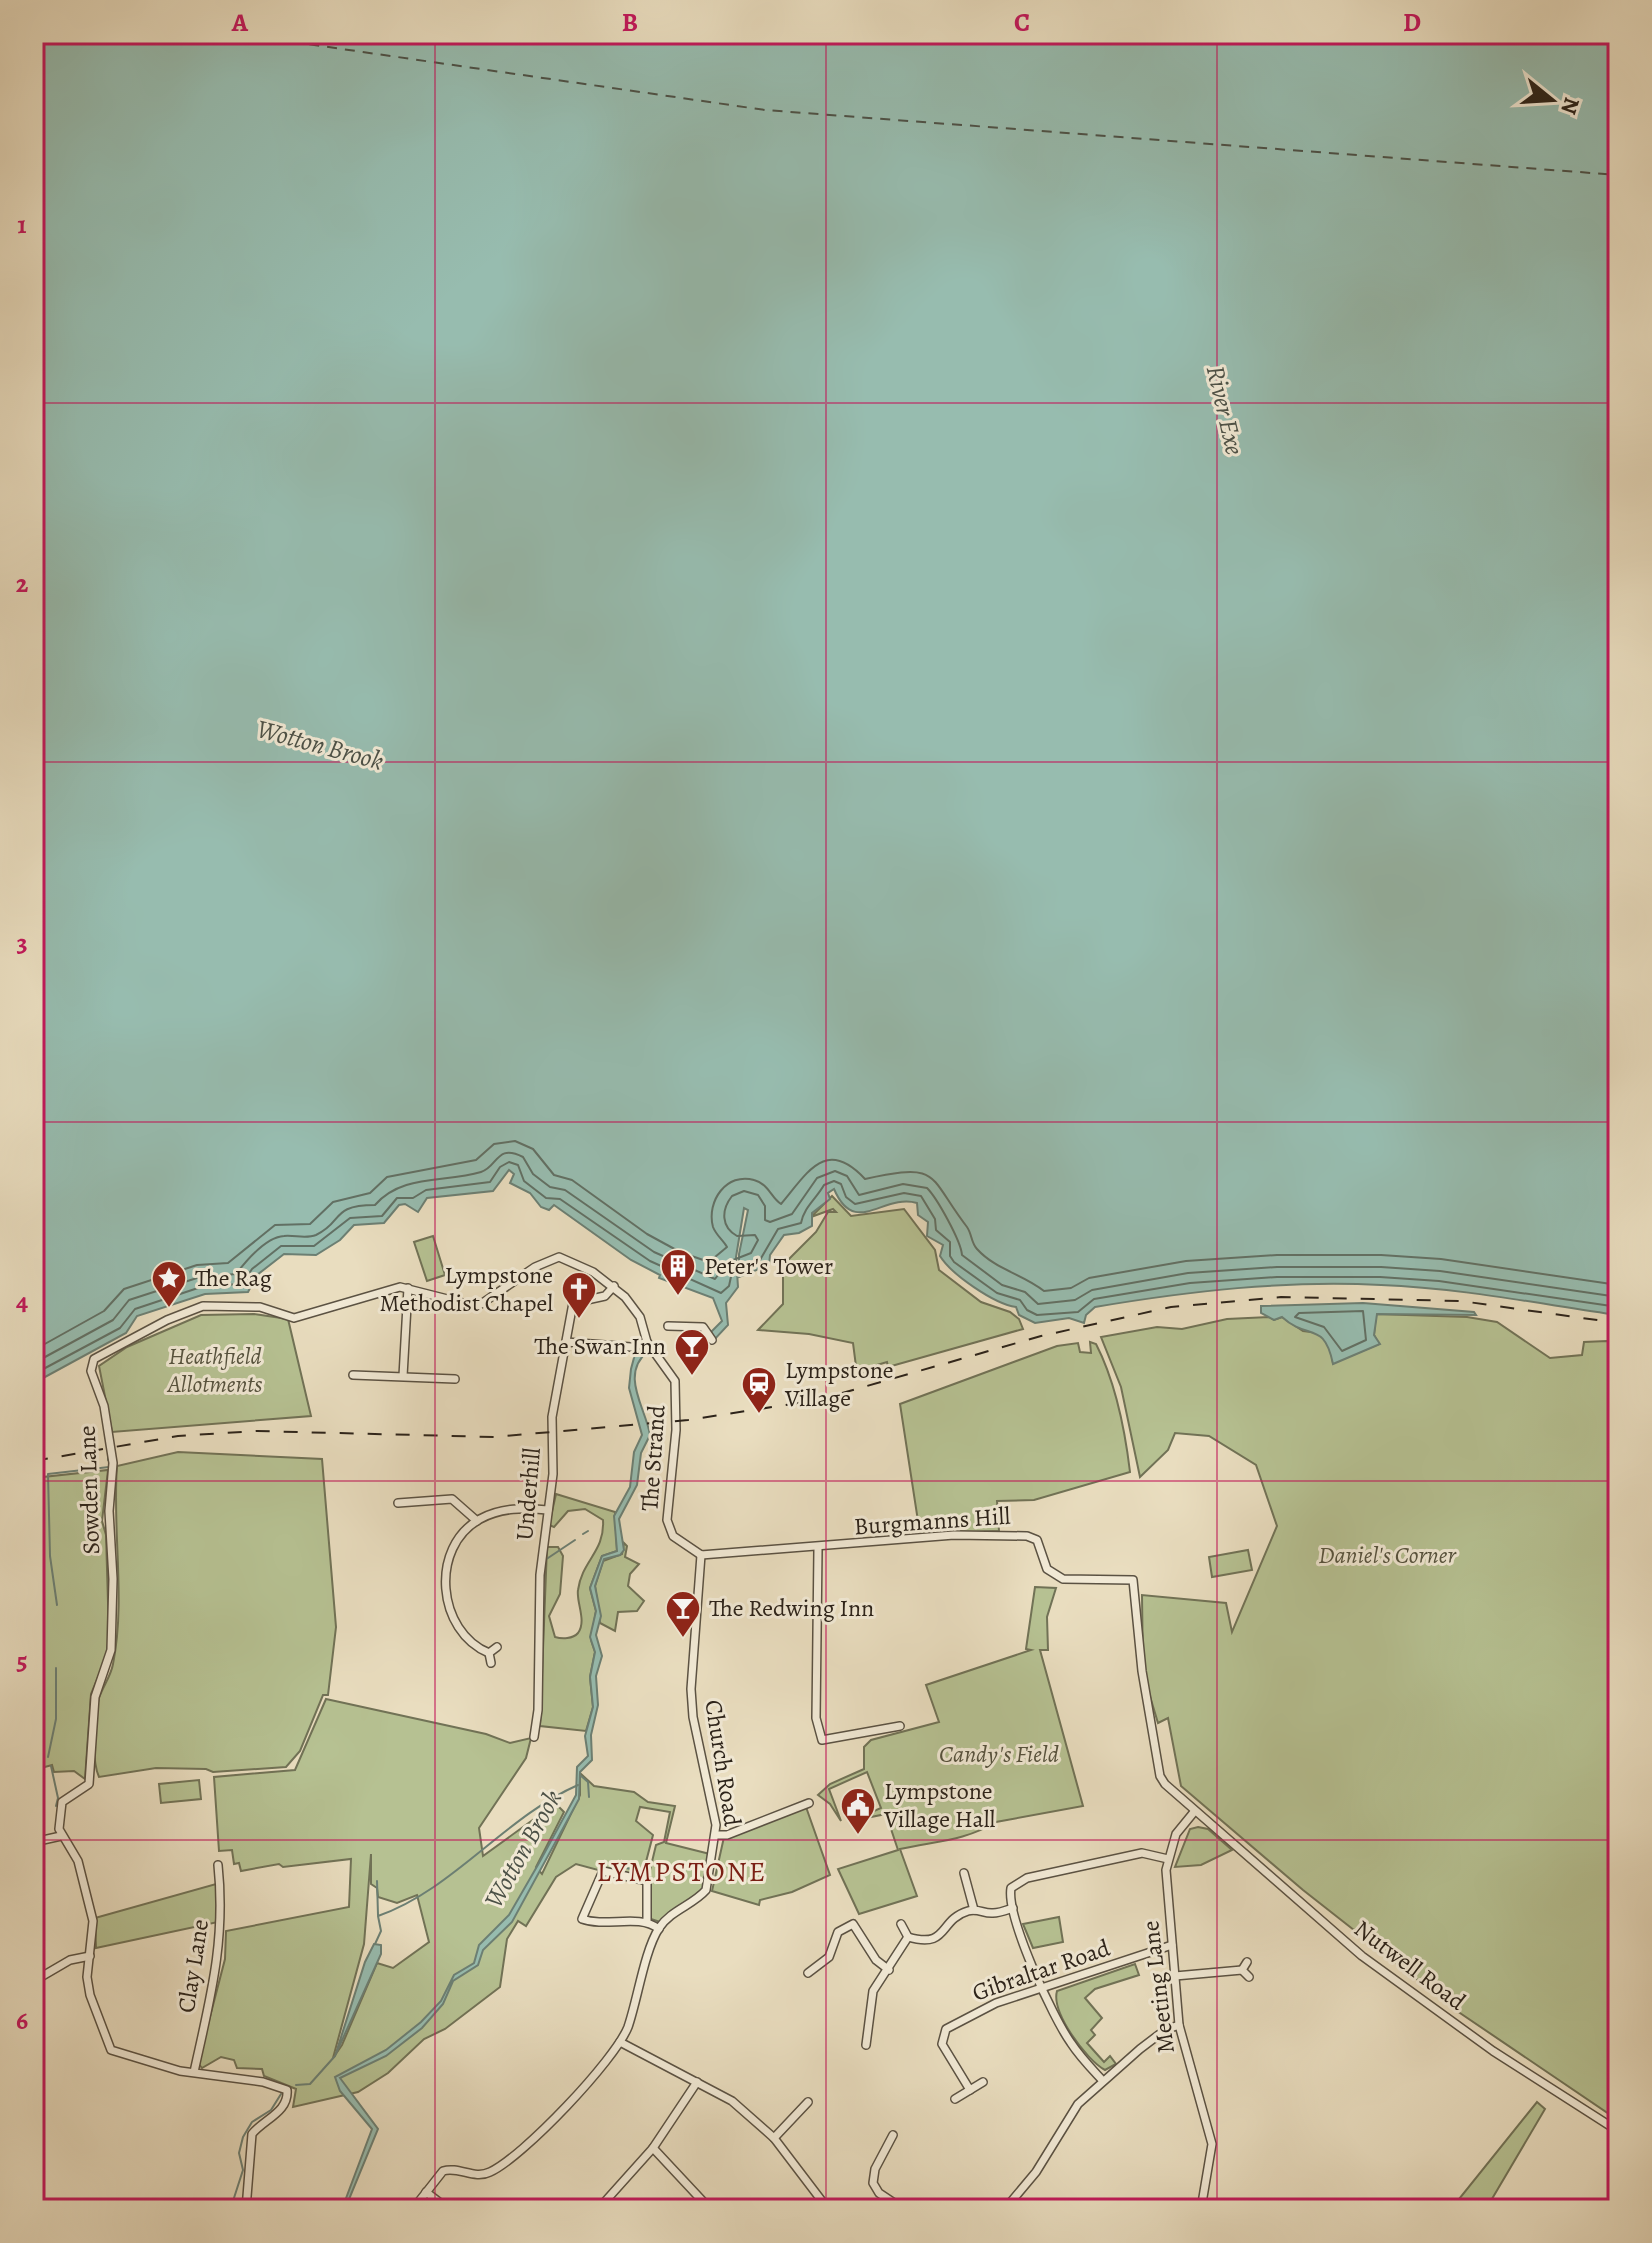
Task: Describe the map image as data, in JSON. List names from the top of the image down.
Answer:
{
  "streets": {
    "street": [
      "The Strand",
      "Sowden Lane",
      "Underhill",
      "Burgmanns Hill",
      "Church Road",
      "Nutwell Road",
      "Clay Lane",
      "Gibraltar Road",
      "Meeting Lane"
    ]
  },
  "crossings": [
    ["The Strand", "Sowden Lane"],
    ["The Strand", "Underhill"],
    ["The Strand", "Burgmanns Hill"],
    ["The Strand", "Church Road"],
    ["Burgmanns Hill", "Church Road"],
    ["Burgmanns Hill", "Nutwell Road"],
    ["Burgmanns Hill", "Meeting Lane"],
    ["Nutwell Road", "Meeting Lane"],
    ["Gibraltar Road", "Meeting Lane"]
  ],
  "districts": ["LYMPSTONE"],
  "water": ["River Exe", "Wotton Brook"],
  "parks": ["Heathfield Allotments", "Daniel's Corner", "Candy's Field"],
  "places": {
    "building": ["Peter's Tower"],
    "place": ["The Rag"],
    "church": ["Lympstone Methodist Chapel"],
    "bar": ["The Swan Inn", "The Redwing Inn"],
    "station": ["Lympstone Village"],
    "public building": ["Lympstone Village Hall"]
  },
  "north": "right",
  "grid": {
    "columns": [
      "A",
      "B",
      "C",
      "D"
    ],
    "rows": [
      "1",
      "2",
      "3",
      "4",
      "5",
      "6"
    ]
  }
}
